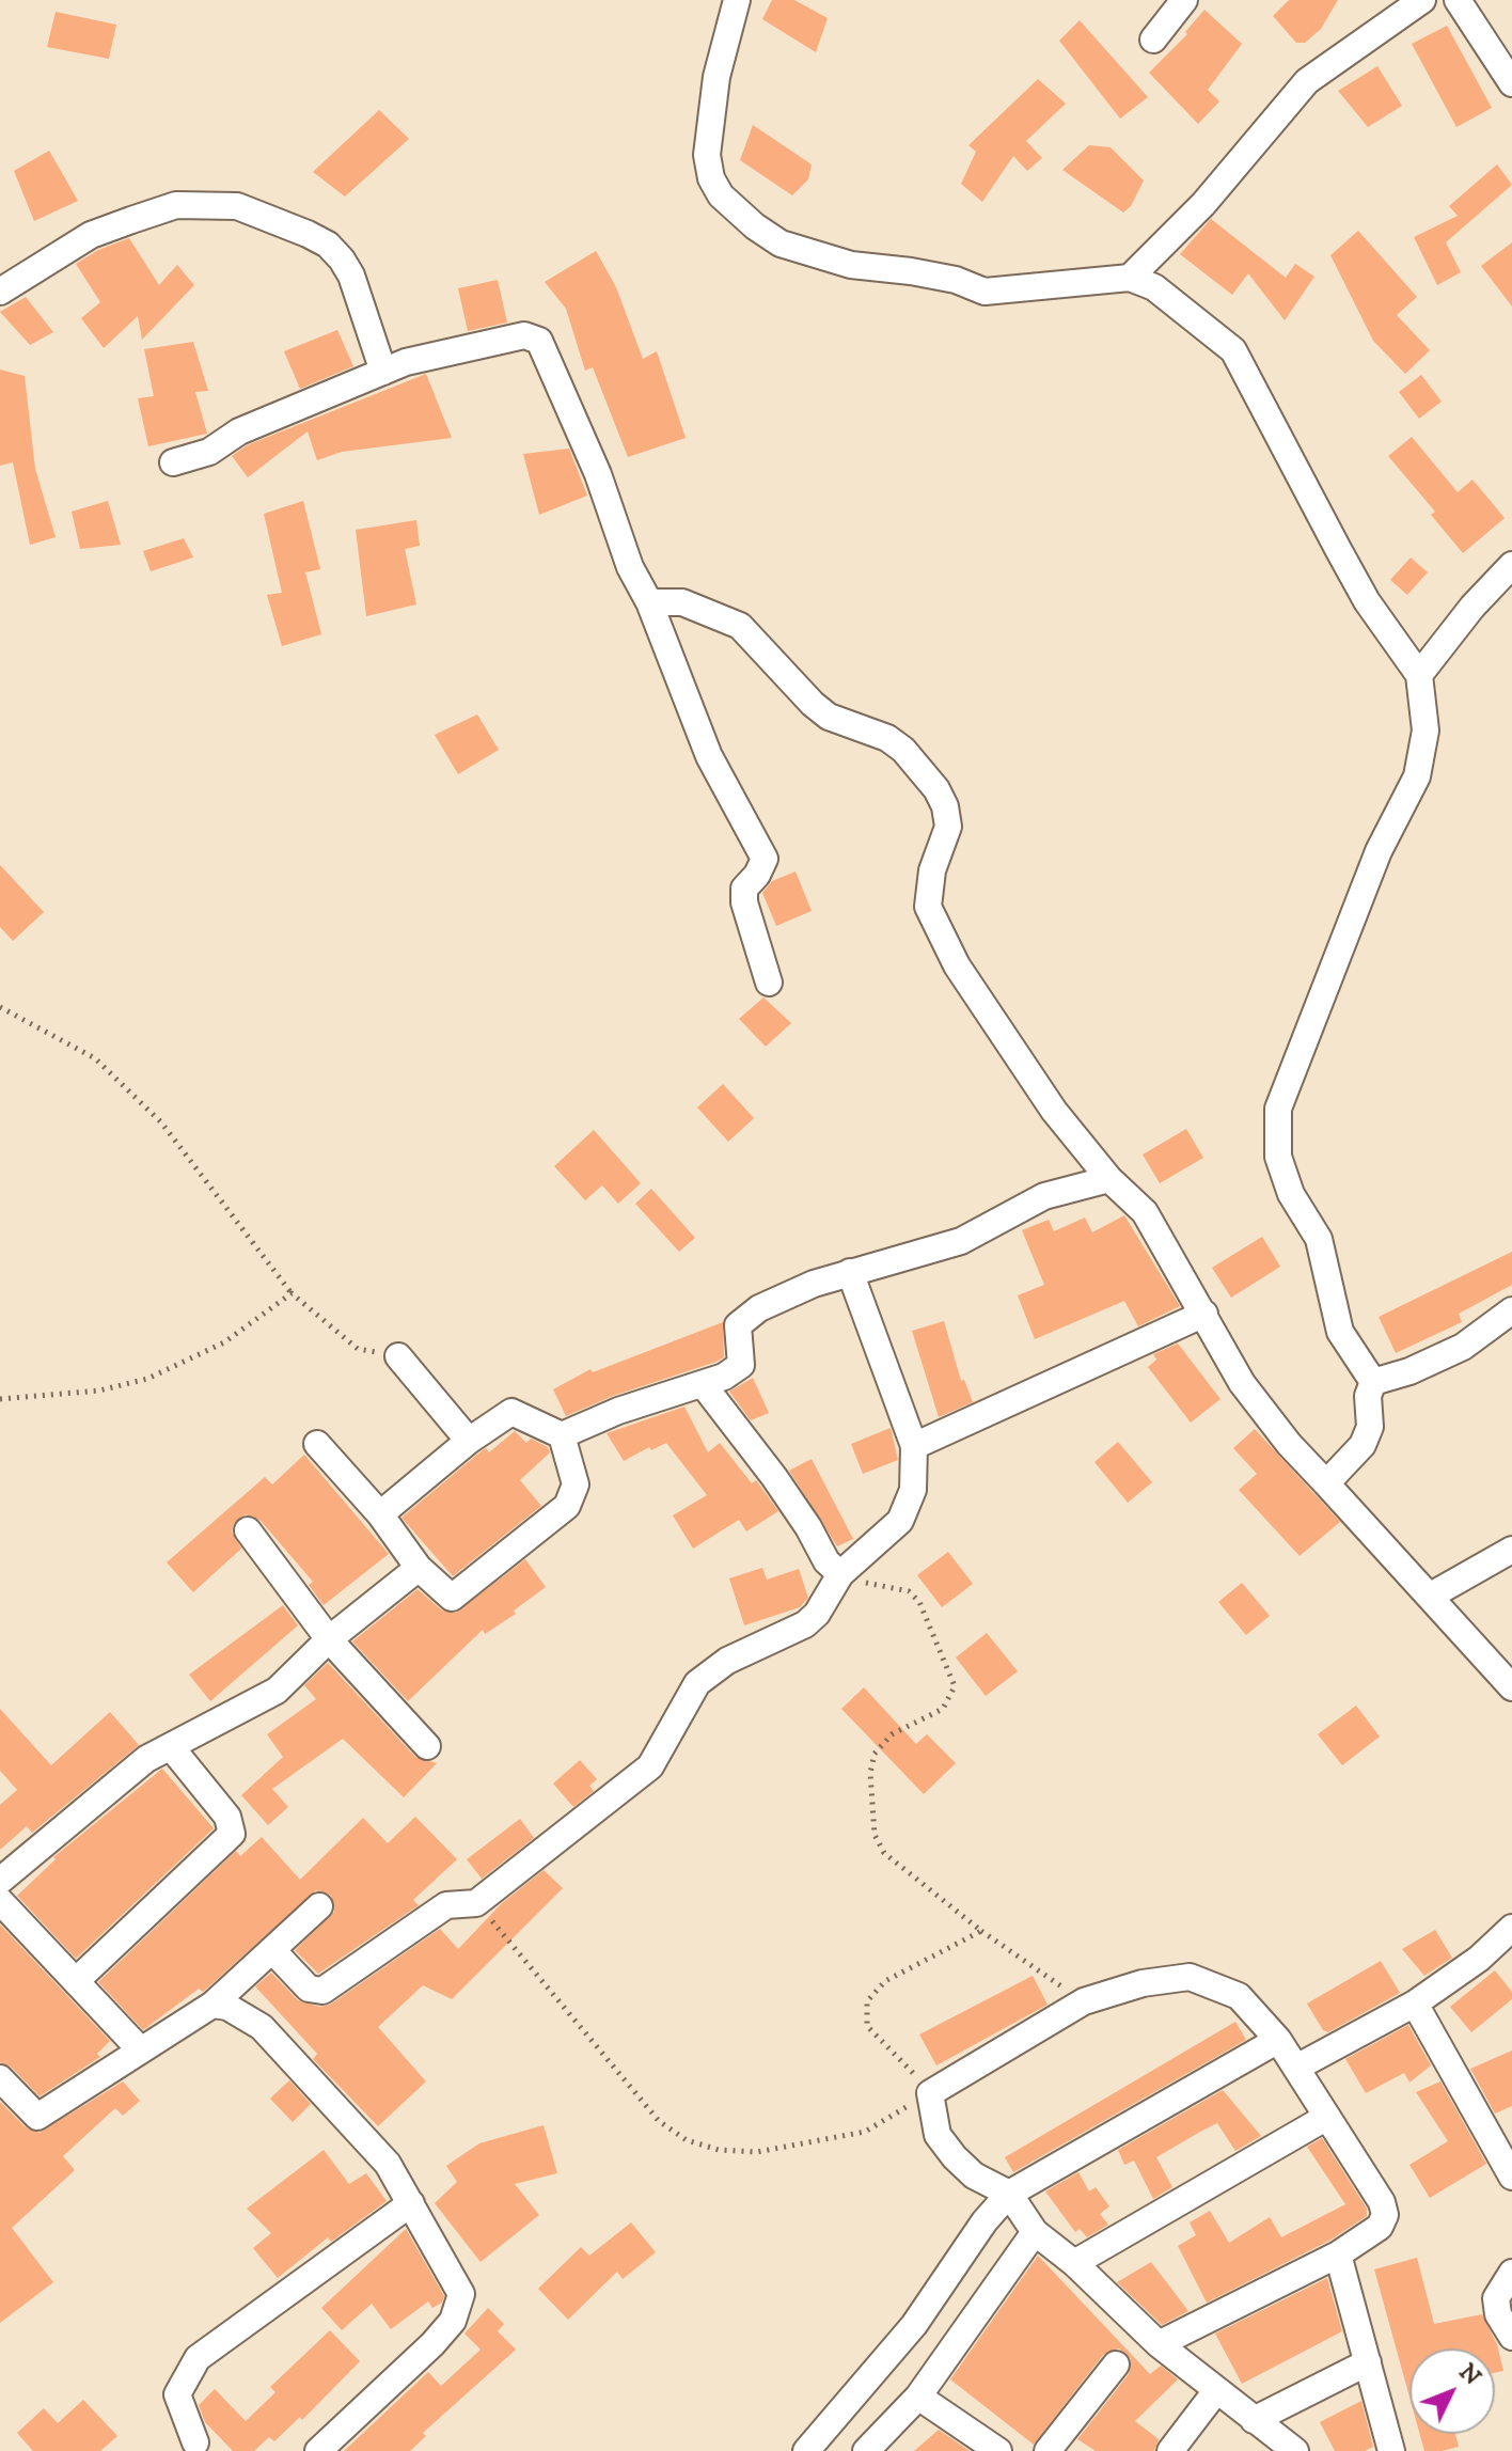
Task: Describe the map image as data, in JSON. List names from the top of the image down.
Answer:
{
  "north": "top right"
}
